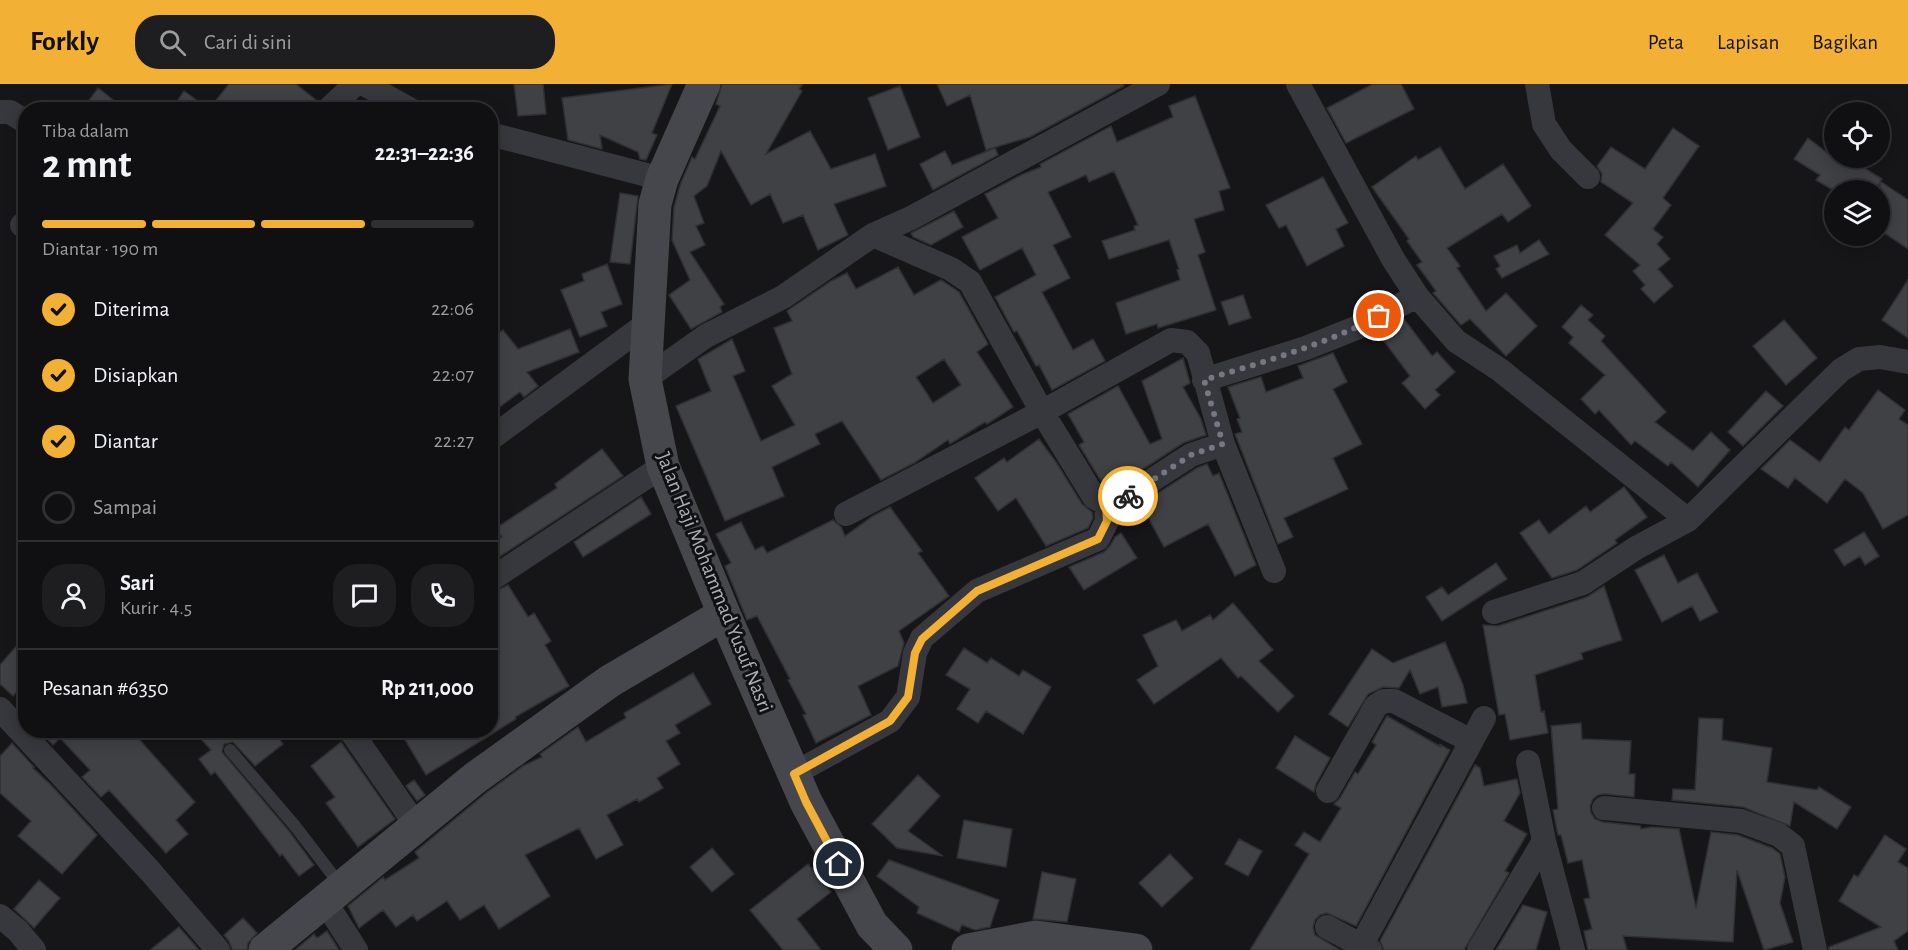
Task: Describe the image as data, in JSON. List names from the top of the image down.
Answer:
{
  "streets": {
    "street": ["Jalan Haji Mohammad Yusuf Nasri"]
  },
  "page": {
    "header": "Forkly",
    "search": "Cari di sini",
    "nav": ["Peta", "Lapisan", "Bagikan"],
    "heading": ["2 mnt", "Tiba dalam", "22:31–22:36"],
    "panel": [
      "Sari",
      "Kurir · 4.5",
      "Pesanan #6350",
      "Rp 211,000"
    ],
    "bar": "Diantar · 190 m",
    "list": [
      ["Diterima", "22:06"],
      ["Disiapkan", "22:07"],
      ["Diantar", "22:27"],
      "Sampai"
    ]
  }
}
